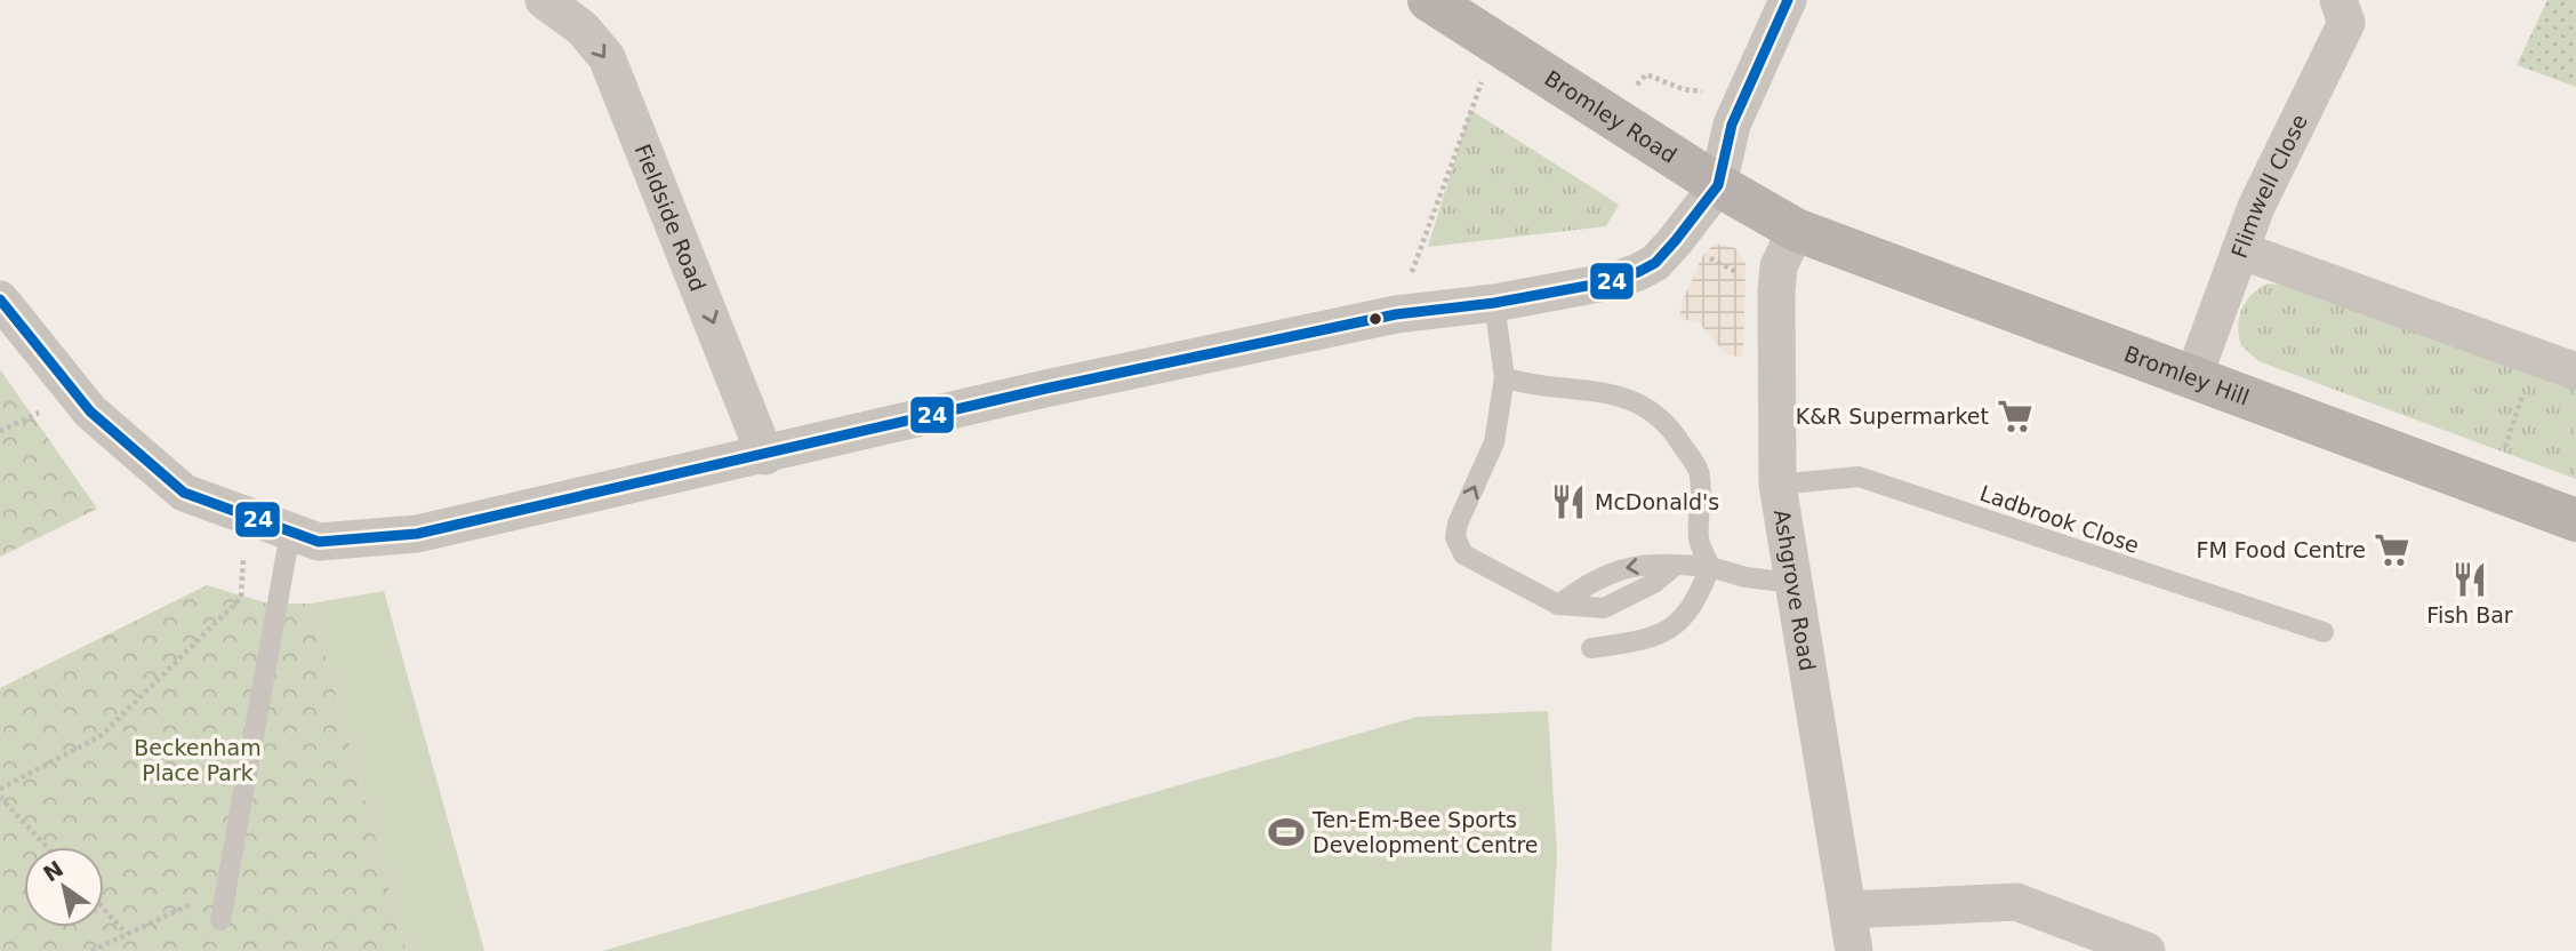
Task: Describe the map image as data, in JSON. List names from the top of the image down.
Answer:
{
  "streets": {
    "main road": ["Bromley Road", "Bromley Hill"],
    "street": ["Flimwell Close", "Fieldside Road", "Ashgrove Road"],
    "lane": ["Ladbrook Close"]
  },
  "crossings": [
    ["Bromley Road", "Bromley Hill"],
    ["Bromley Road", "Ashgrove Road"],
    ["Flimwell Close", "Bromley Hill"],
    ["Bromley Hill", "Ashgrove Road"],
    ["Ladbrook Close", "Ashgrove Road"]
  ],
  "one_way": ["Fieldside Road"],
  "parks": ["Beckenham Place Park"],
  "places": {
    "supermarket": ["K&R Supermarket", "FM Food Centre"],
    "restaurant": ["McDonald's", "Fish Bar"],
    "sports": ["Ten-Em-Bee Sports Development Centre"]
  },
  "lines": ["transit line 24"],
  "north": "top left"
}
